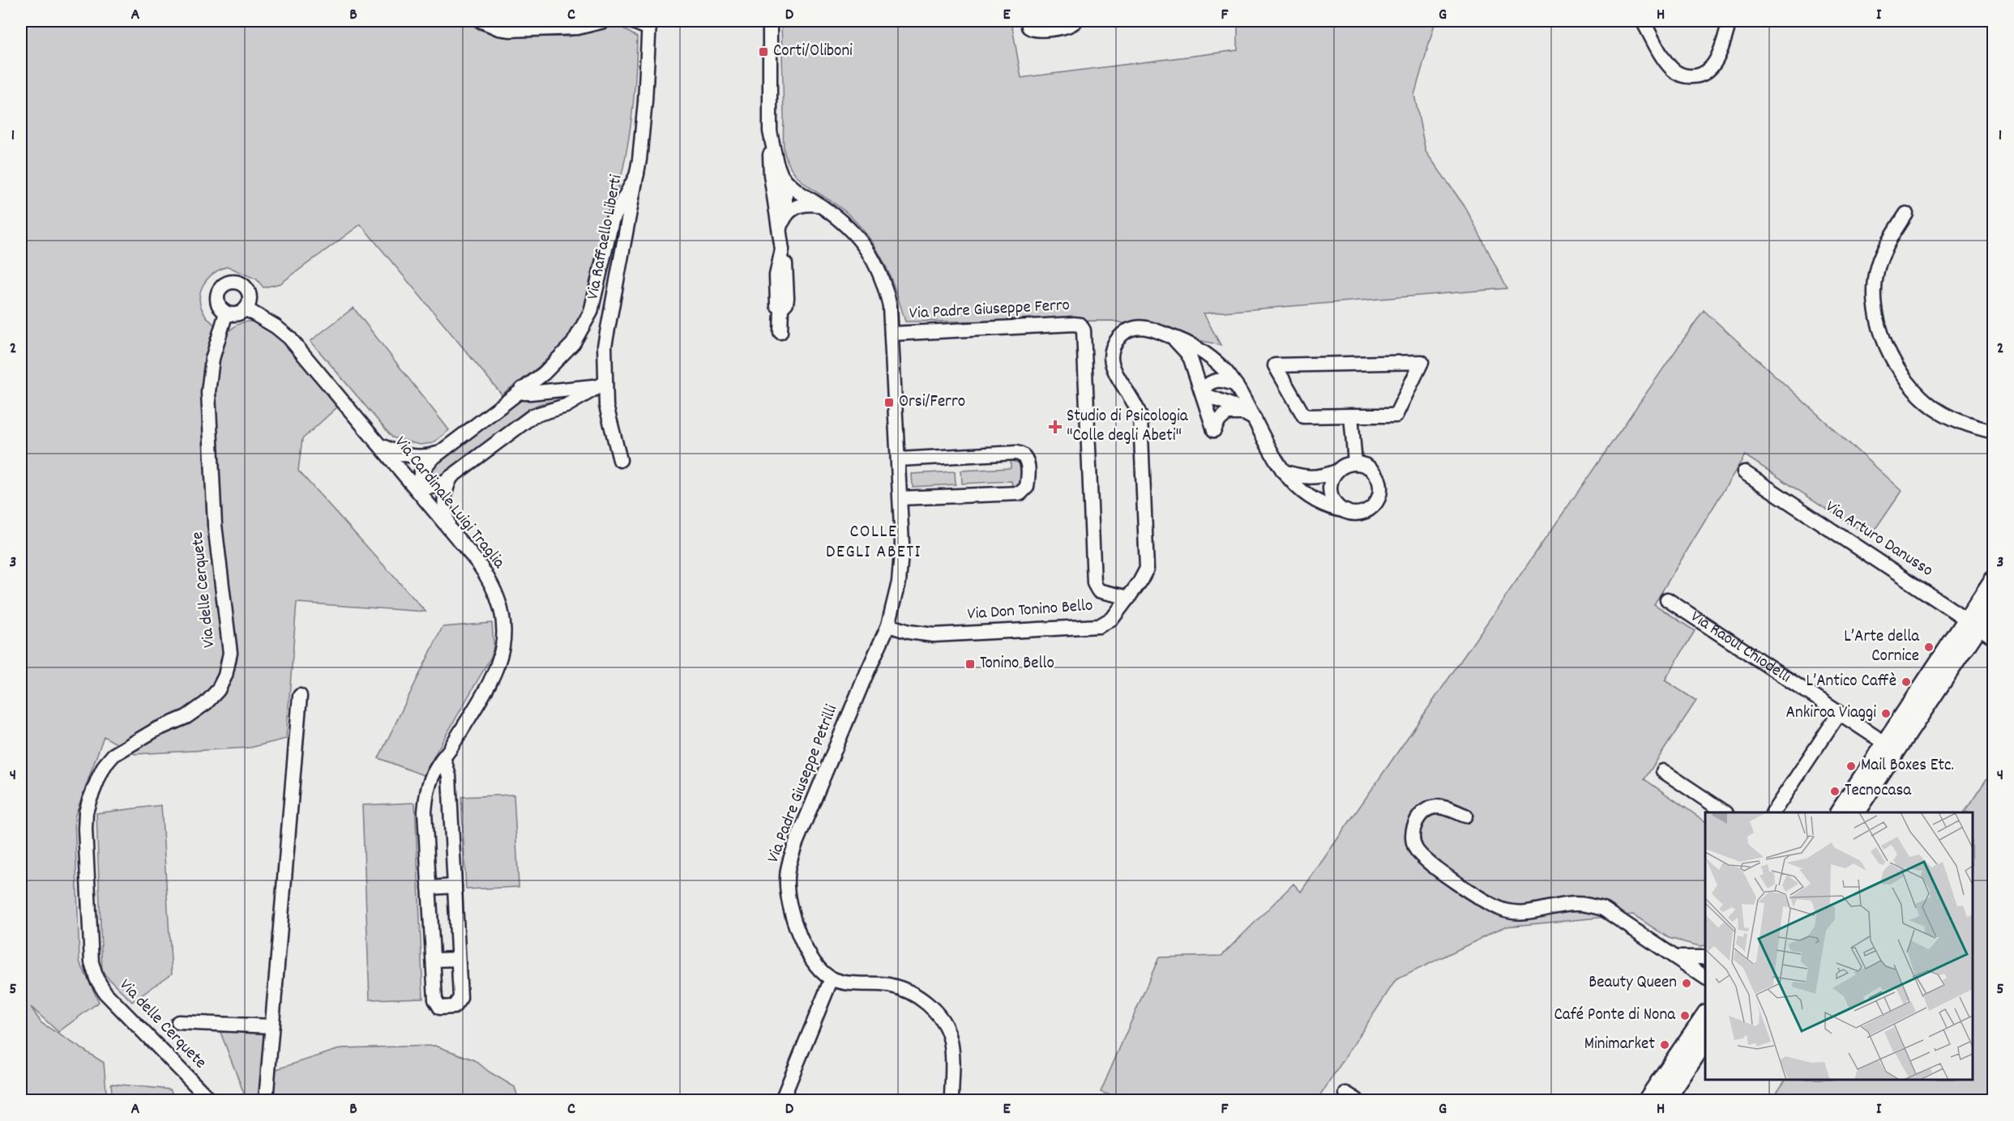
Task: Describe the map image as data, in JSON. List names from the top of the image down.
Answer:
{
  "streets": {
    "street": [
      "Via Raffaello Liberti",
      "Via Padre Giuseppe Ferro",
      "Via Cardinale Luigi Traglia",
      "Via Arturo Danusso",
      "Via delle Cerquete",
      "Via Don Tonino Bello",
      "Via Raoul Chiodelli",
      "Via Padre Giuseppe Petrilli"
    ]
  },
  "crossings": [
    ["Via Padre Giuseppe Ferro", "Via Don Tonino Bello"],
    ["Via Padre Giuseppe Ferro", "Via Padre Giuseppe Petrilli"],
    ["Via Cardinale Luigi Traglia", "Via delle Cerquete"],
    ["Via Don Tonino Bello", "Via Padre Giuseppe Petrilli"]
  ],
  "districts": ["COLLE DEGLI ABETI"],
  "places": {
    "transit": ["Corti/Oliboni", "Orsi/Ferro", "Tonino Bello"],
    "health": ["Studio di Psicologia \"Colle degli Abeti\""],
    "other": [
      "L’Arte della Cornice",
      "L’Antico Caffè",
      "Ankiroa Viaggi",
      "Mail Boxes Etc.",
      "Tecnocasa",
      "Beauty Queen",
      "Café Ponte di Nona",
      "Minimarket"
    ]
  },
  "grid": {
    "columns": [
      "A",
      "B",
      "C",
      "D",
      "E",
      "F",
      "G",
      "H",
      "I"
    ],
    "rows": [
      "1",
      "2",
      "3",
      "4",
      "5"
    ]
  }
}
